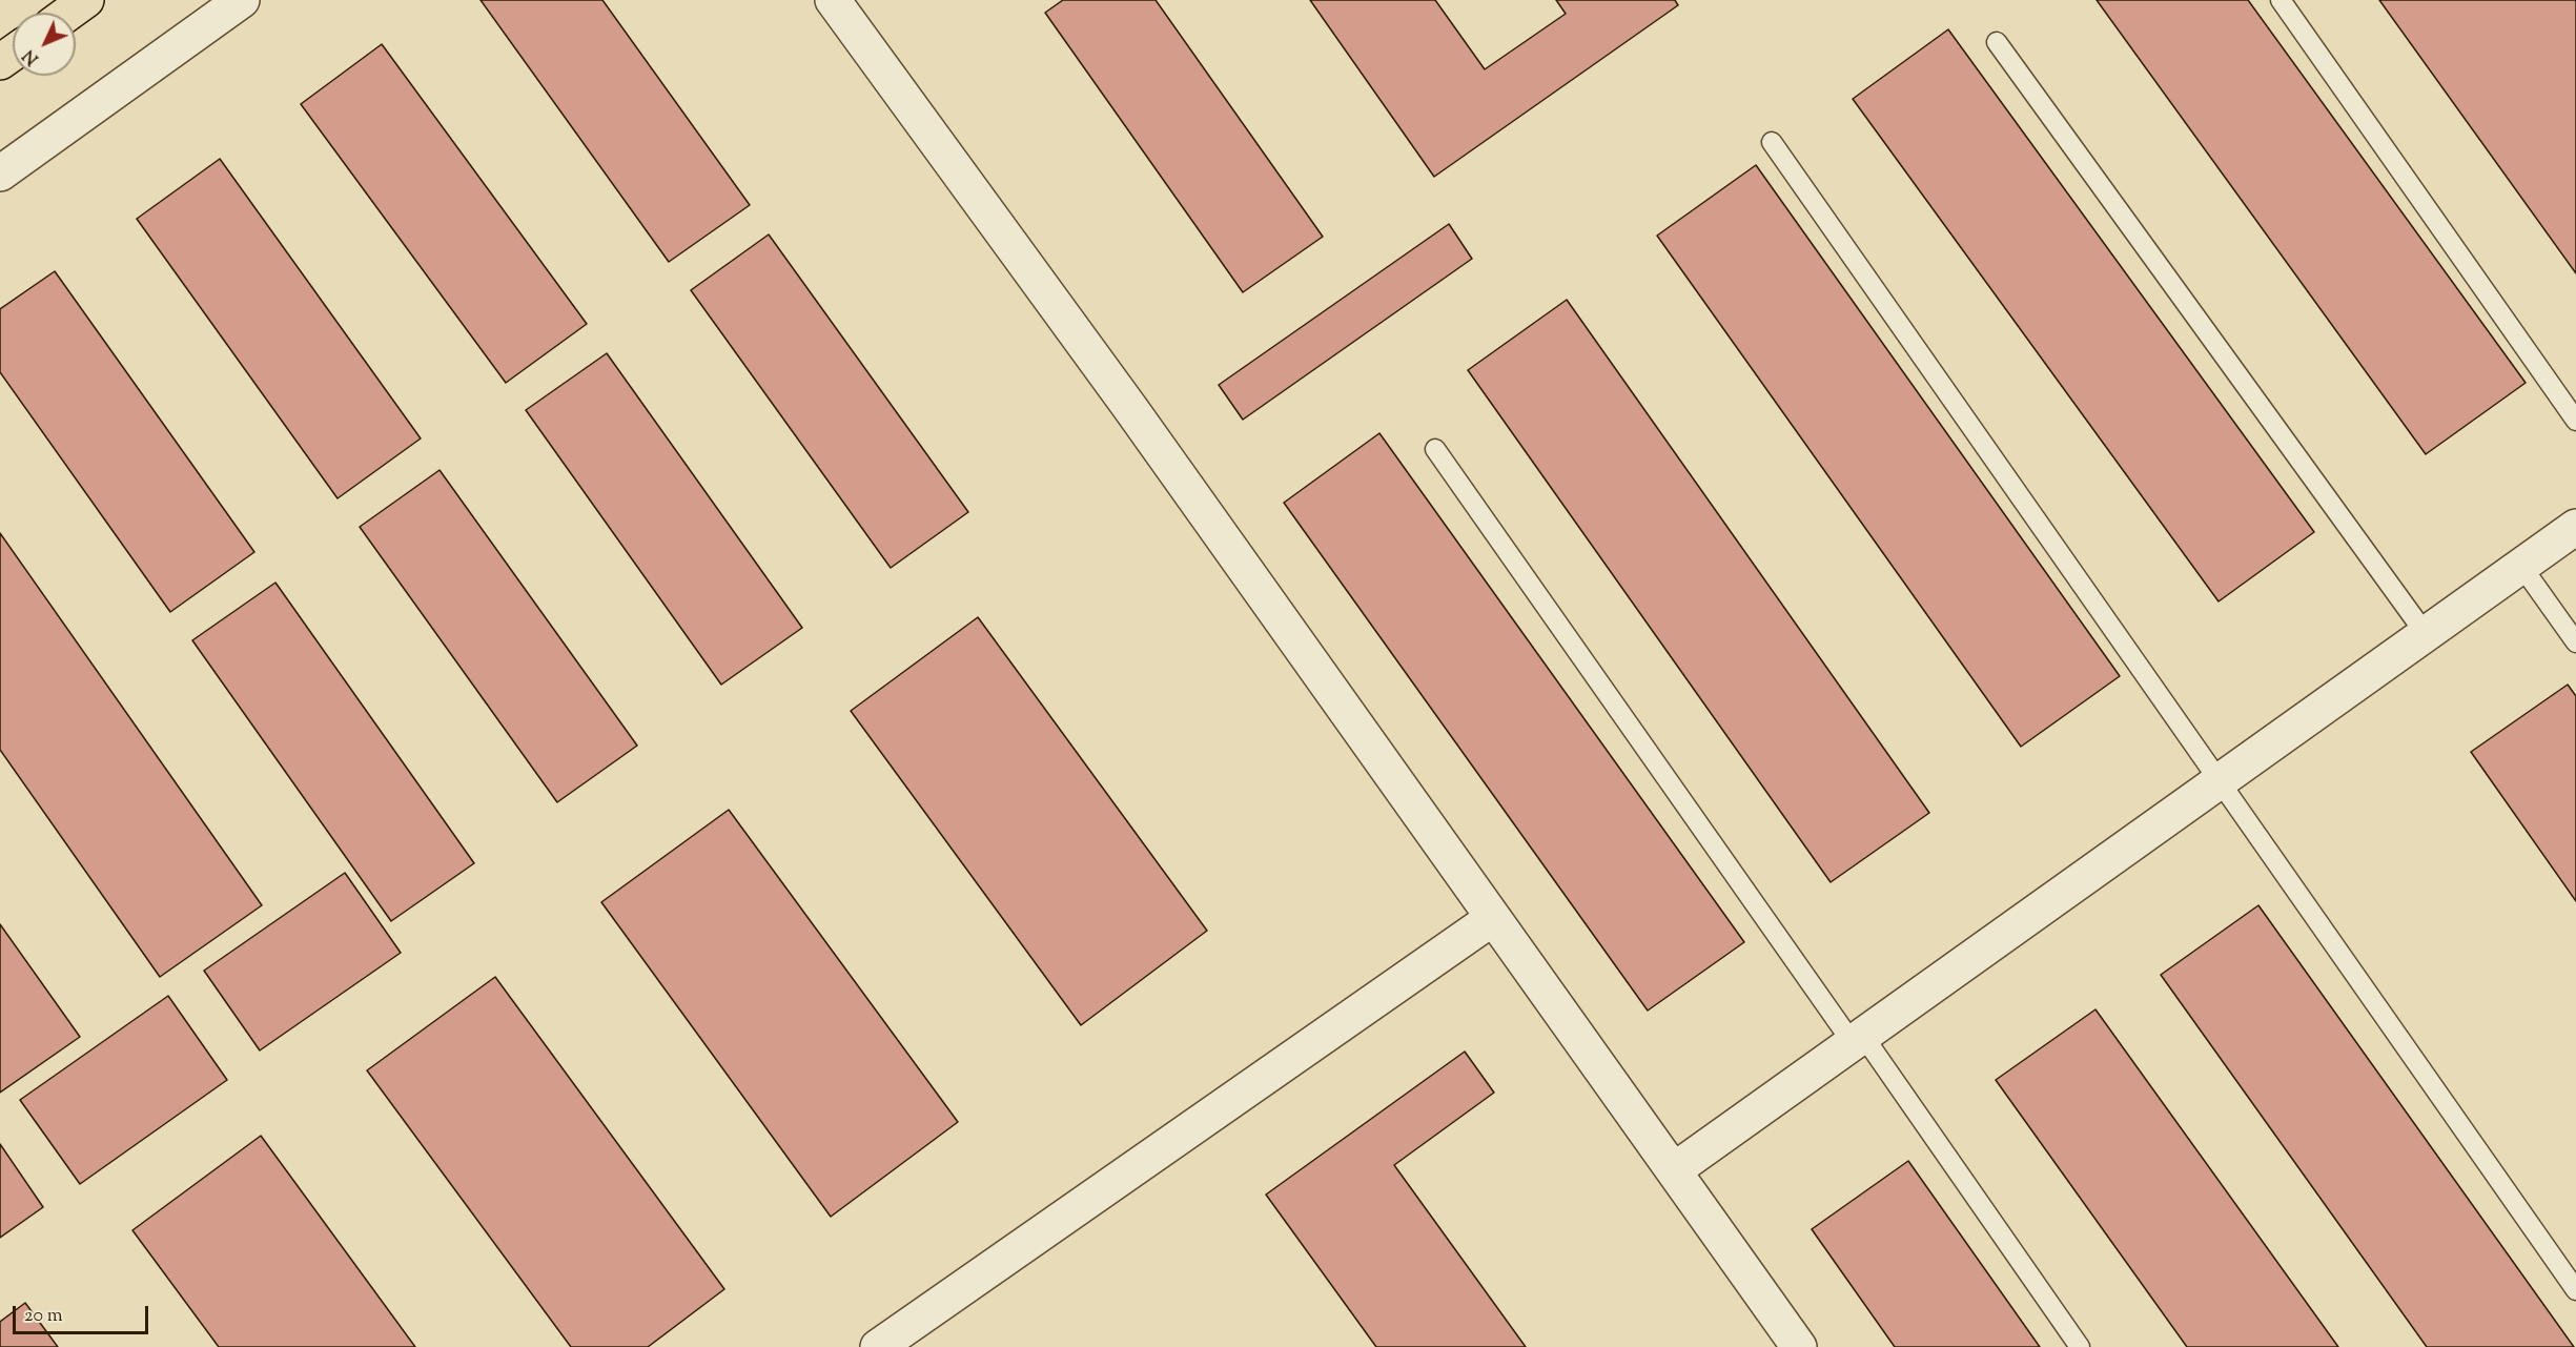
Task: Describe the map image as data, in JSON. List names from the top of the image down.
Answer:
{
  "scale_bar": "20 m",
  "north": "bottom left"
}
